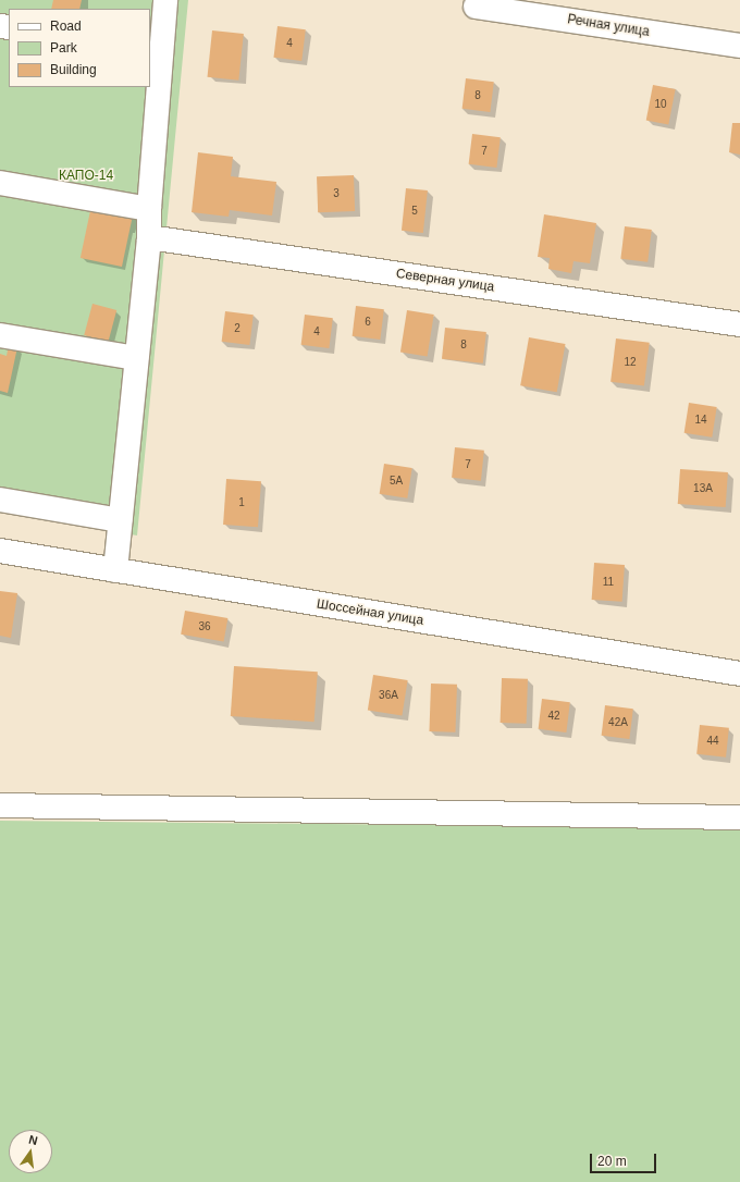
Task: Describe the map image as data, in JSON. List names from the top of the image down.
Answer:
{
  "streets": {
    "street": ["Речная улица", "Северная улица", "Шоссейная улица"]
  },
  "parks": ["КАПО-14"],
  "house_numbers": [
    "4",
    "8",
    "10",
    "7",
    "3",
    "5",
    "6",
    "2",
    "4",
    "8",
    "12",
    "14",
    "7",
    "5А",
    "13А",
    "1",
    "11",
    "36",
    "36А",
    "42",
    "42А",
    "44"
  ],
  "legend": ["Road", "Park", "Building"],
  "scale_bar": "20 m",
  "north": "top"
}
